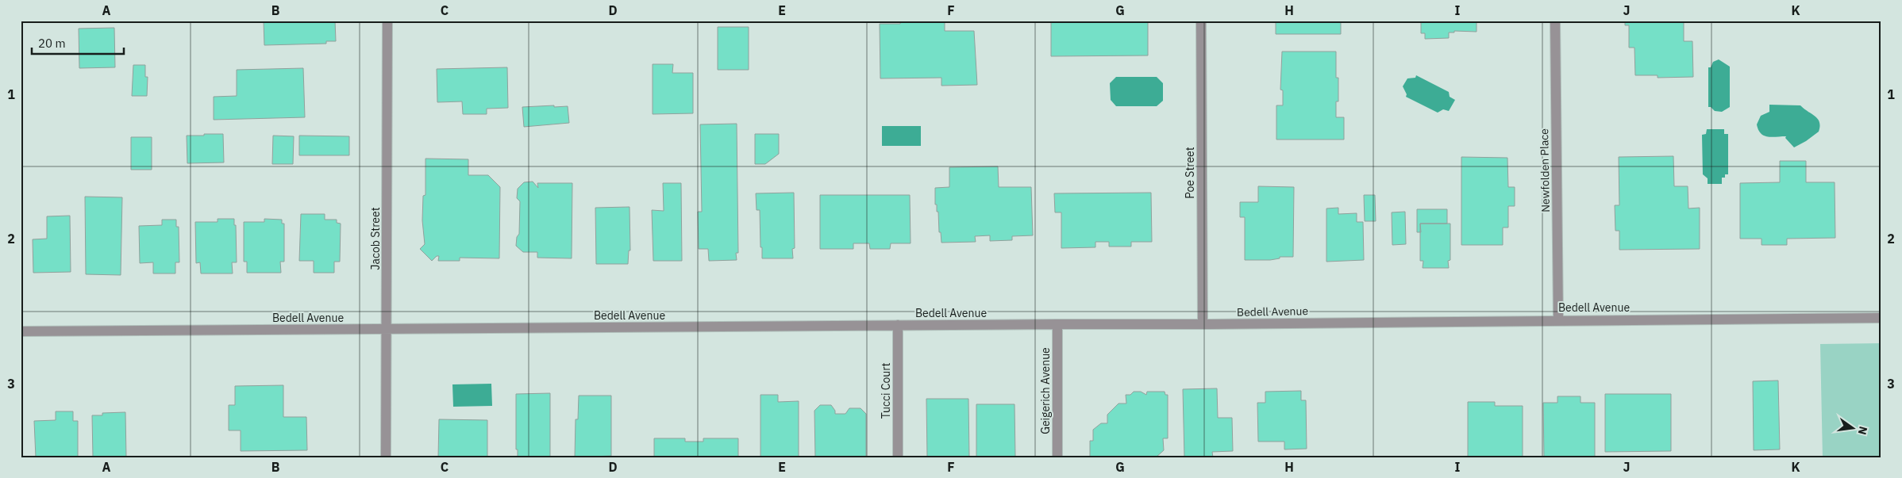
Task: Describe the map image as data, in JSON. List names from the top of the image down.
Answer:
{
  "streets": {
    "street": [
      "Newfolden Place",
      "Poe Street",
      "Jacob Street",
      "Bedell Avenue",
      "Tucci Court",
      "Geigerich Avenue"
    ]
  },
  "crossings": [
    ["Newfolden Place", "Bedell Avenue"],
    ["Poe Street", "Bedell Avenue"],
    ["Jacob Street", "Bedell Avenue"],
    ["Bedell Avenue", "Tucci Court"],
    ["Bedell Avenue", "Geigerich Avenue"]
  ],
  "scale_bar": "20 m",
  "north": "right",
  "grid": {
    "columns": [
      "A",
      "B",
      "C",
      "D",
      "E",
      "F",
      "G",
      "H",
      "I",
      "J",
      "K"
    ],
    "rows": ["1", "2", "3"]
  }
}
